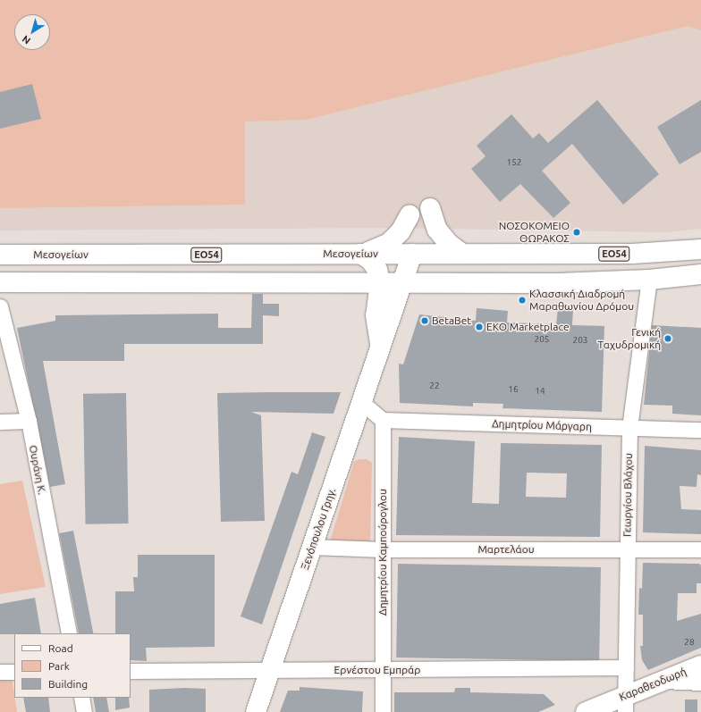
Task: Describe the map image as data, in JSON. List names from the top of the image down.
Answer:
{
  "streets": {
    "main road": [
      "Μεσογείων",
      "ΕΟ54",
      "Ξενόπουλου Γρηγ.",
      "Καραθεοδωρή"
    ],
    "street": [
      "Δημητρίου Μάργαρη",
      "Ουράνη Κ.",
      "Γεωργίου Βλάχου",
      "Μαρτελάου",
      "Δημητρίου Καμπούρογλου",
      "Ερνέστου Εμπράρ"
    ]
  },
  "crossings": [
    ["Μεσογείων", "Ξενόπουλου Γρηγ."],
    ["Δημητρίου Μάργαρη", "Γεωργίου Βλάχου"],
    ["Δημητρίου Μάργαρη", "Δημητρίου Καμπούρογλου"],
    ["Γεωργίου Βλάχου", "Μαρτελάου"],
    ["Γεωργίου Βλάχου", "Ερνέστου Εμπράρ"],
    ["Γεωργίου Βλάχου", "Καραθεοδωρή"],
    ["Ξενόπουλου Γρηγ.", "Μαρτελάου"],
    ["Ξενόπουλου Γρηγ.", "Ερνέστου Εμπράρ"],
    ["Μαρτελάου", "Δημητρίου Καμπούρογλου"],
    ["Δημητρίου Καμπούρογλου", "Ερνέστου Εμπράρ"]
  ],
  "places": [
    "ΝΟΣΟΚΟΜΕΙΟ ΘΩΡΑΚΟΣ",
    "Κλασσική Διαδρομή Μαραθωνίου Δρόμου",
    "BetaBet",
    "EKO Marketplace",
    "Γενική Ταχυδρομική"
  ],
  "house_numbers": [
    "152",
    "205",
    "203",
    "22",
    "16",
    "14",
    "28"
  ],
  "legend": ["Road", "Park", "Building"],
  "north": "bottom left"
}
